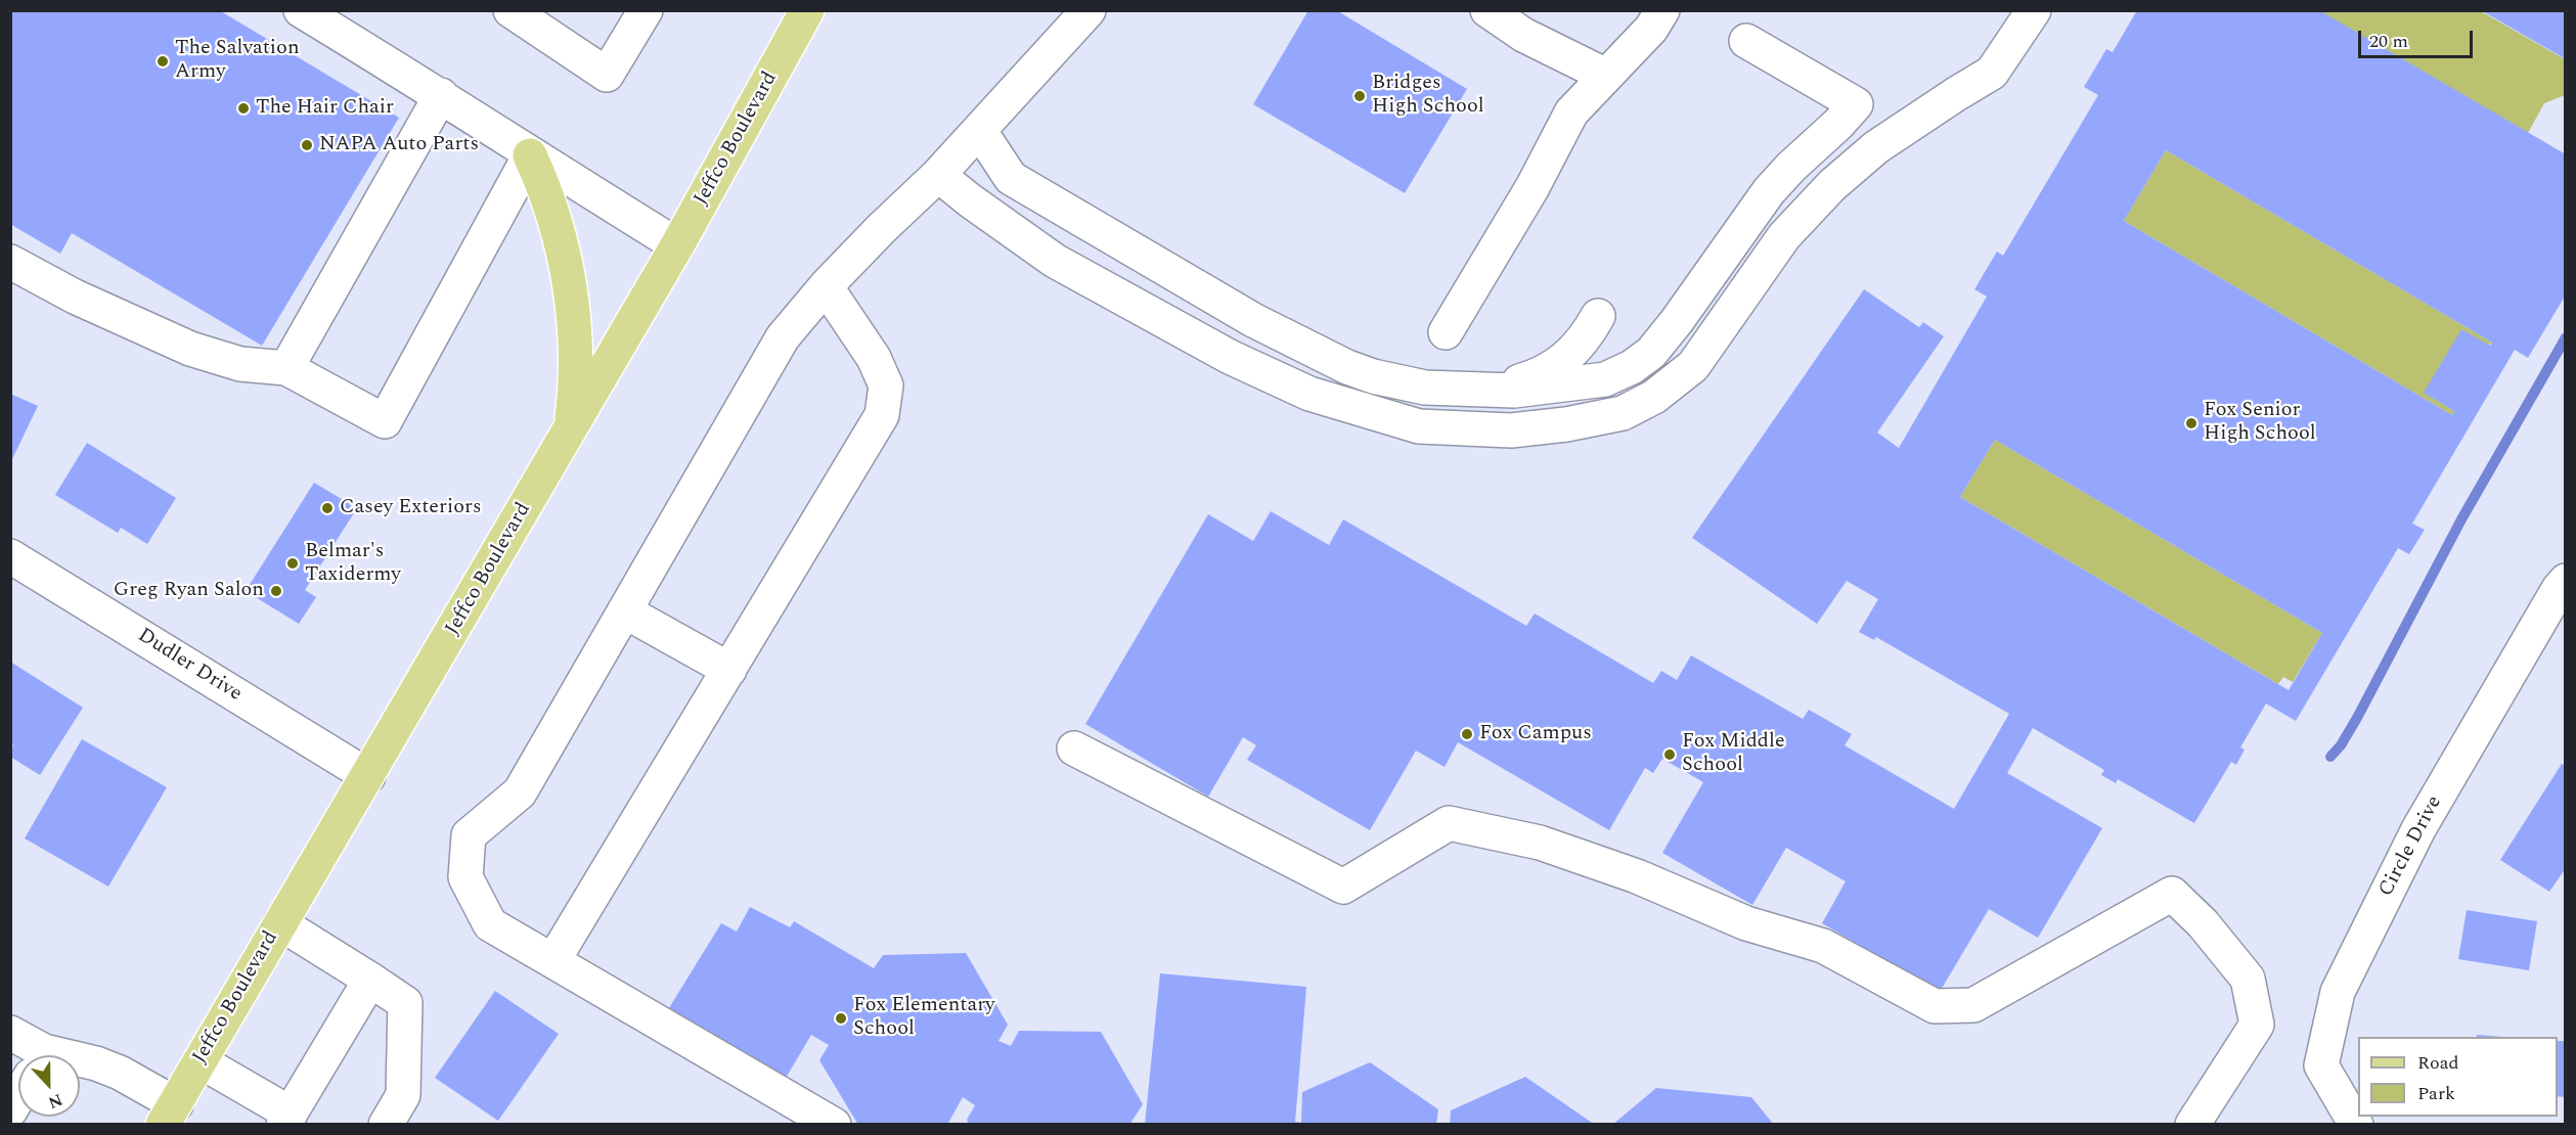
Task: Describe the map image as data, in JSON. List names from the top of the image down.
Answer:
{
  "streets": {
    "main road": ["Jeffco Boulevard"],
    "street": ["Dudler Drive", "Circle Drive"]
  },
  "crossings": [
    ["Jeffco Boulevard", "Dudler Drive"]
  ],
  "places": [
    "The Salvation Army",
    "Bridges High School",
    "The Hair Chair",
    "NAPA Auto Parts",
    "Fox Senior High School",
    "Casey Exteriors",
    "Belmar's Taxidermy",
    "Greg Ryan Salon",
    "Fox Campus",
    "Fox Middle School",
    "Fox Elementary School"
  ],
  "legend": ["Road", "Park"],
  "scale_bar": "20 m",
  "north": "bottom"
}
